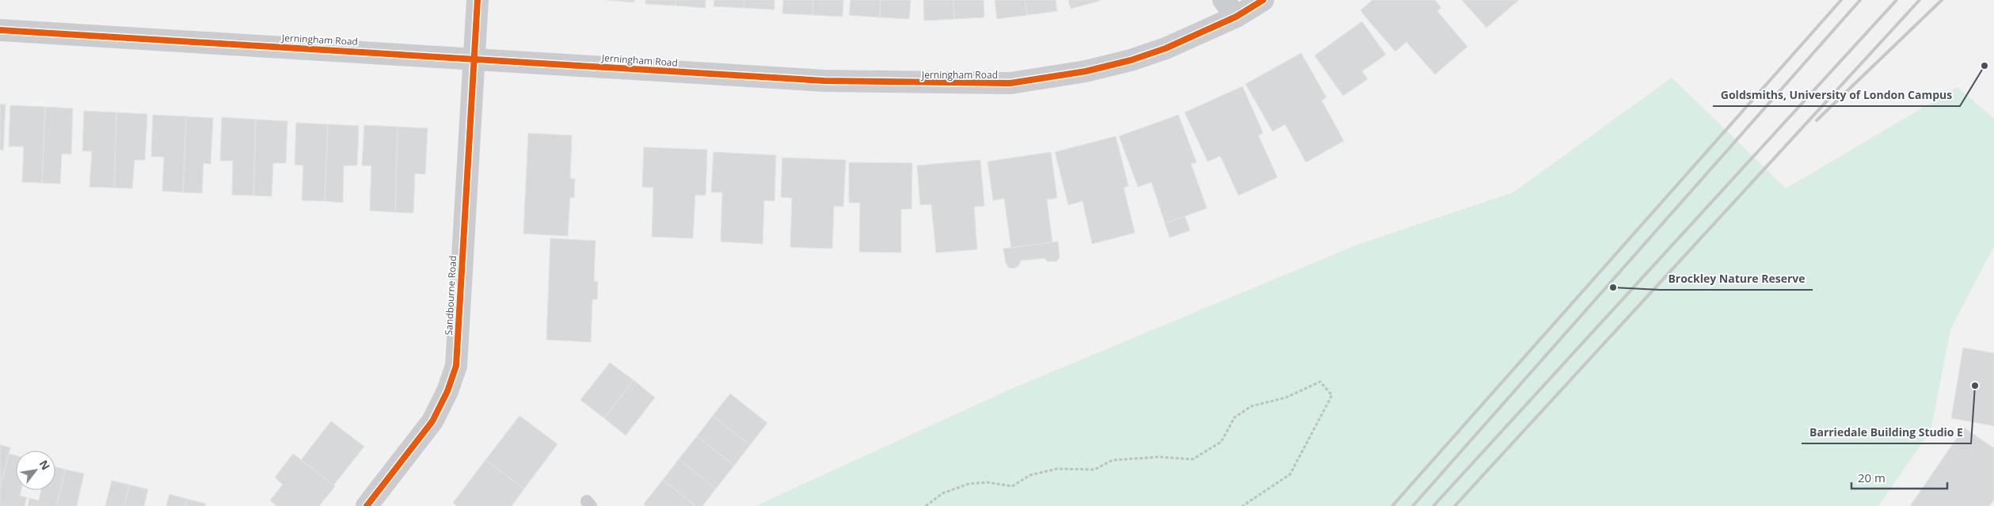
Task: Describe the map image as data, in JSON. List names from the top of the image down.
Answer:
{
  "streets": {
    "street": ["Jerningham Road", "Sandbourne Road"]
  },
  "crossings": [
    ["Jerningham Road", "Sandbourne Road"]
  ],
  "places": ["Goldsmiths, University of London Campus", "Brockley Nature Reserve", "Barriedale Building Studio E"],
  "scale_bar": "20 m",
  "north": "top right"
}
